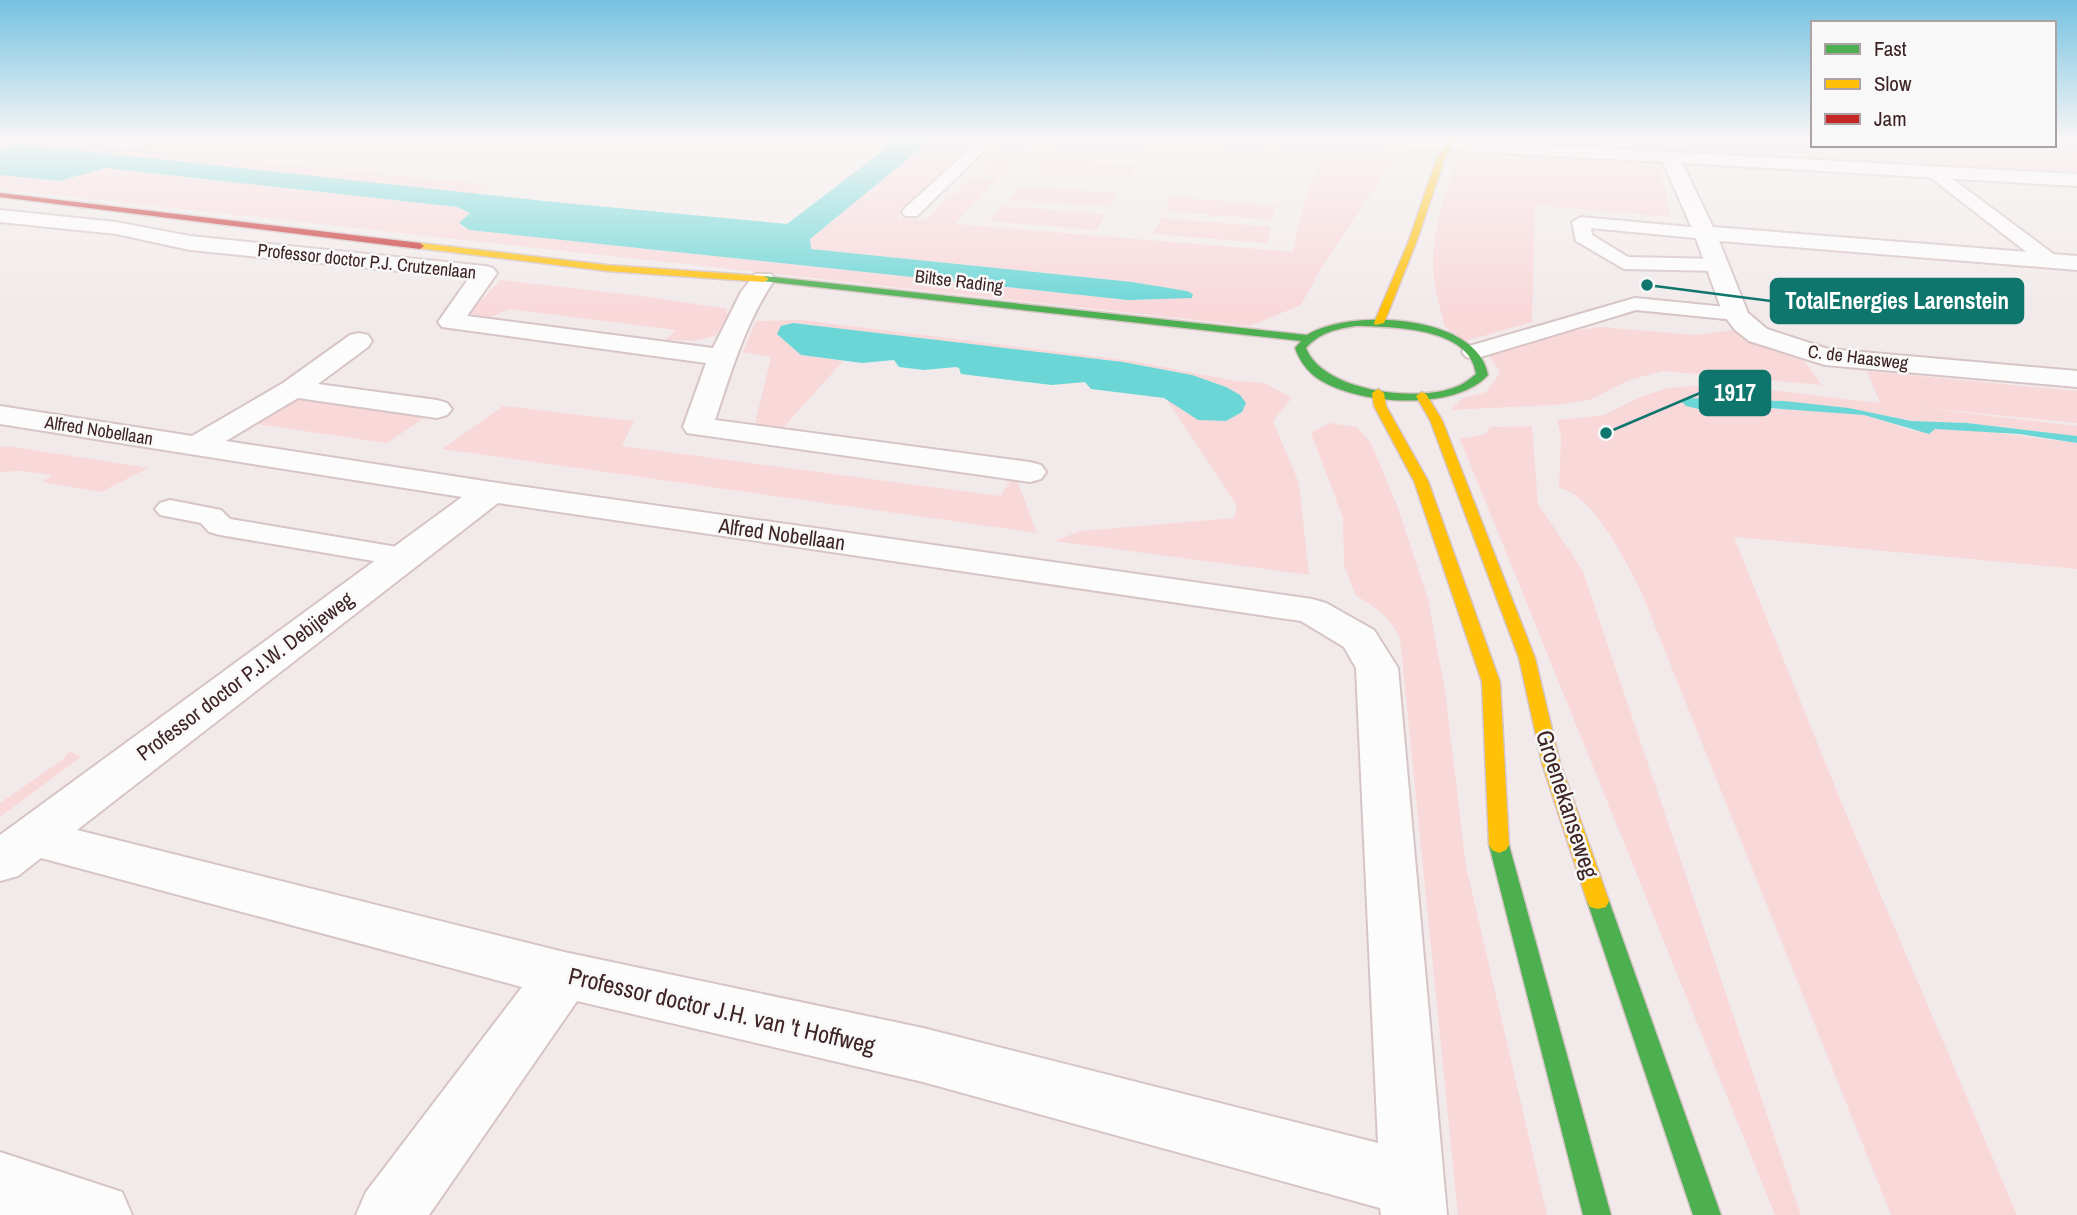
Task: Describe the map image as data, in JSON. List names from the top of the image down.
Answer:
{
  "streets": {
    "main road": ["Biltse Rading", "Groenekanseweg"],
    "street": [
      "Professor doctor P.J. Crutzenlaan",
      "C. de Haasweg",
      "Alfred Nobellaan",
      "Professor doctor P.J.W. Debijeweg",
      "Professor doctor J.H. van 't Hoffweg"
    ]
  },
  "crossings": [
    ["Alfred Nobellaan", "Professor doctor P.J.W. Debijeweg"],
    ["Alfred Nobellaan", "Professor doctor J.H. van 't Hoffweg"],
    ["Professor doctor P.J.W. Debijeweg", "Professor doctor J.H. van 't Hoffweg"]
  ],
  "places": ["TotalEnergies Larenstein", "1917"],
  "legend": ["Fast", "Slow", "Jam"]
}
